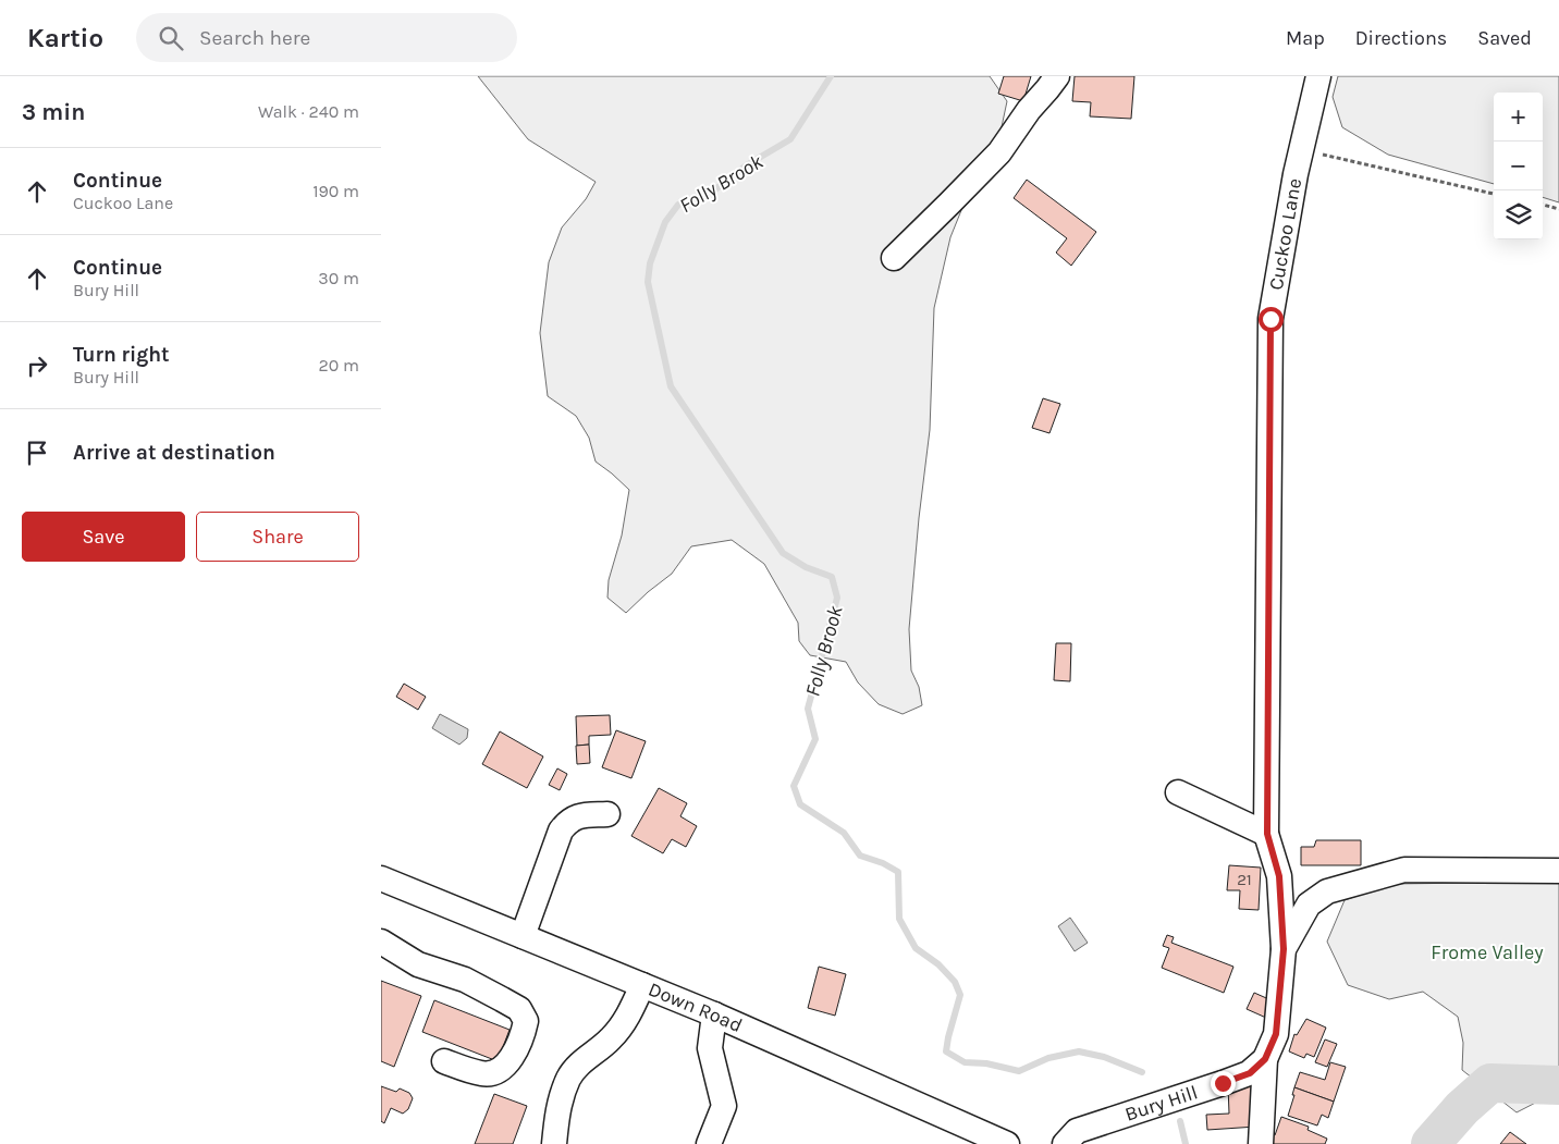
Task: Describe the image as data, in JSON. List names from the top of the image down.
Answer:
{
  "streets": {
    "street": ["Cuckoo Lane", "Down Road", "Bury Hill"]
  },
  "crossings": [
    ["Cuckoo Lane", "Bury Hill"]
  ],
  "water": ["Folly Brook"],
  "parks": ["Frome Valley"],
  "house_numbers": ["21"],
  "page": {
    "header": "Kartio",
    "search": "Search here",
    "nav": ["Map", "Directions", "Saved"],
    "heading": ["3 min", "Walk · 240 m"],
    "map_buttons": ["+", "−"],
    "list": [
      ["Continue", "Cuckoo Lane", "190 m"],
      ["Continue", "Bury Hill", "30 m"],
      ["Turn right", "Bury Hill", "20 m"],
      "Arrive at destination"
    ],
    "buttons": ["Save", "Share"]
  }
}
